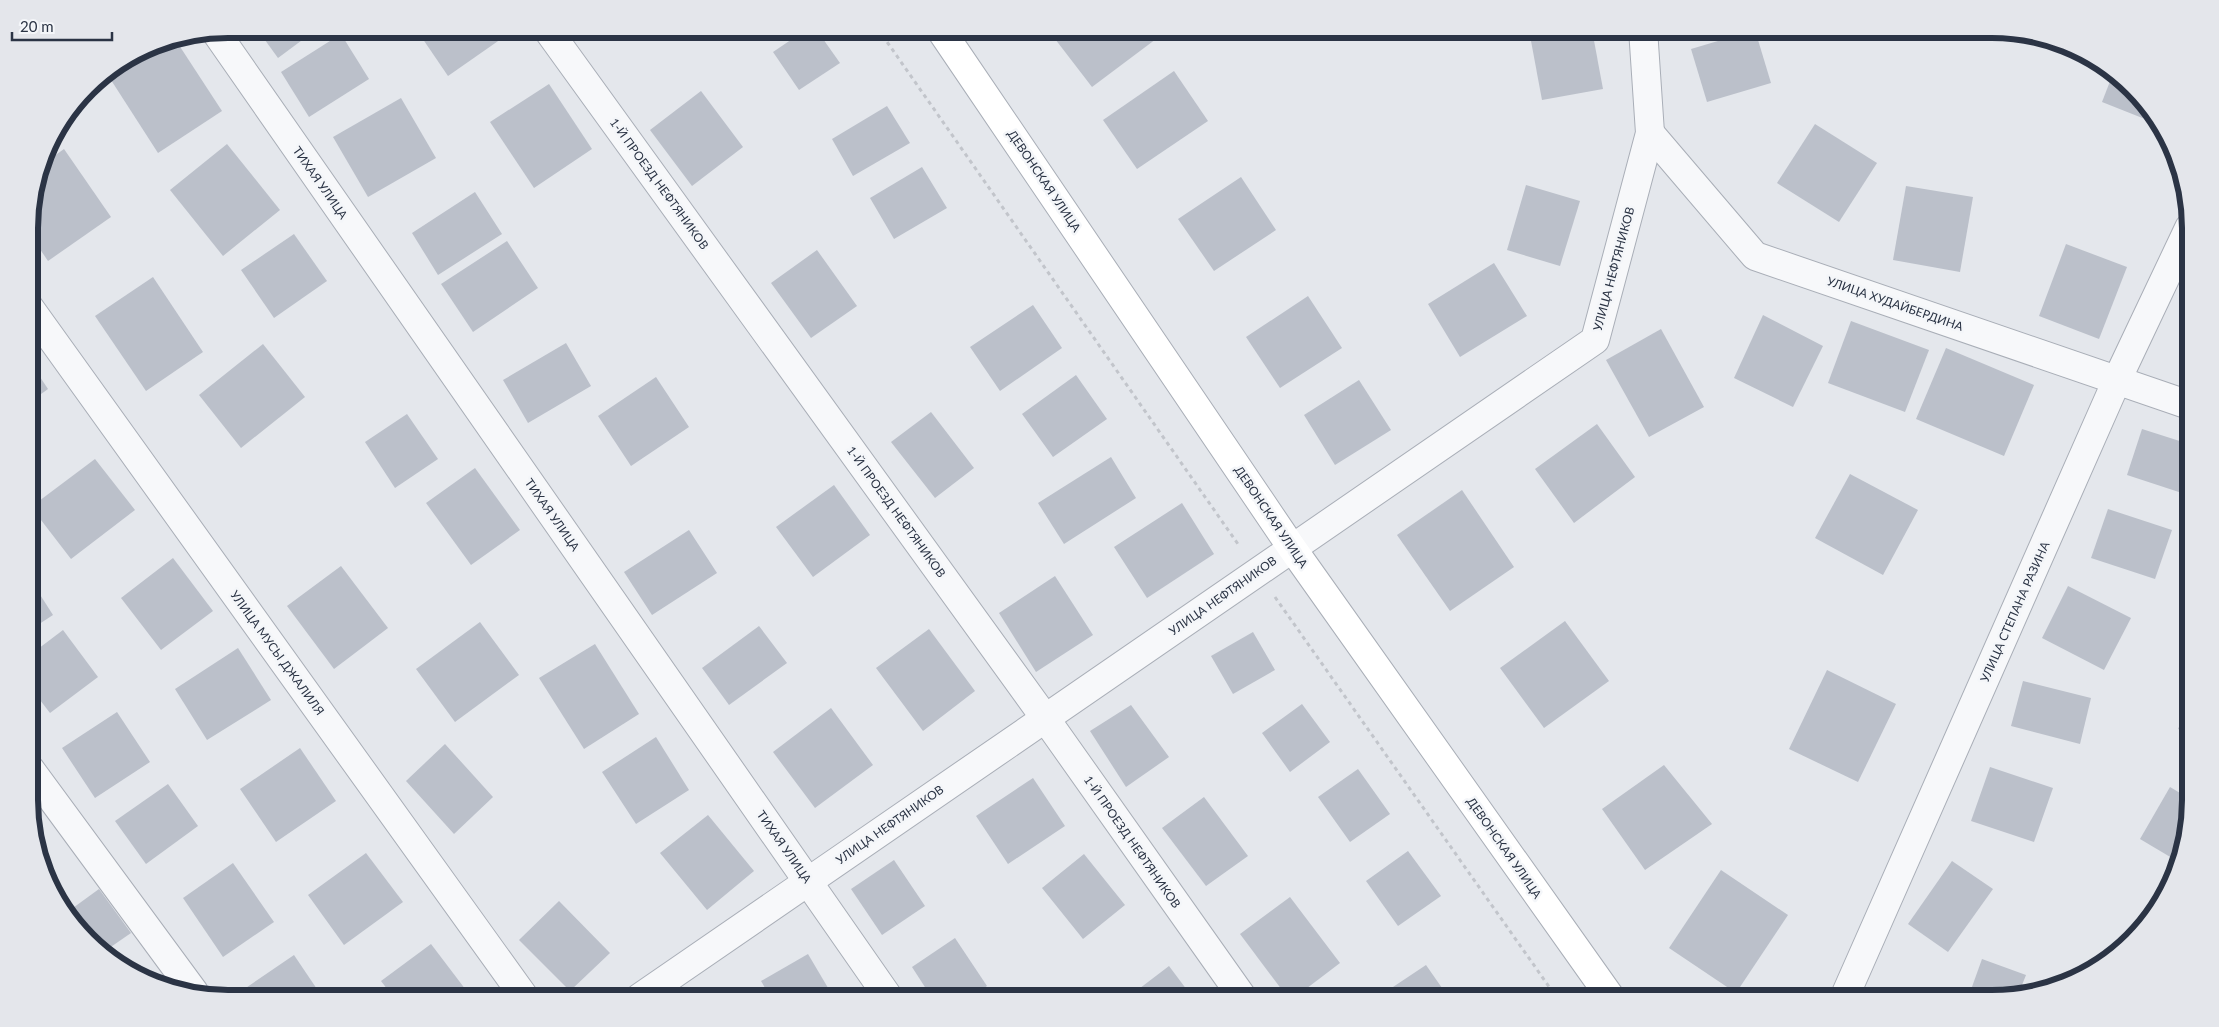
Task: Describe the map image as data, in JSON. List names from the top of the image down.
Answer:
{
  "streets": {
    "main road": ["ДЕВОНСКАЯ УЛИЦА"],
    "street": [
      "ТИХАЯ УЛИЦА",
      "1-Й ПРОЕЗД НЕФТЯНИКОВ",
      "УЛИЦА НЕФТЯНИКОВ",
      "УЛИЦА ХУДАЙБЕРДИНА",
      "УЛИЦА СТЕПАНА РАЗИНА",
      "УЛИЦА МУСЫ ДЖАЛИЛЯ"
    ]
  },
  "crossings": [
    ["ДЕВОНСКАЯ УЛИЦА", "УЛИЦА НЕФТЯНИКОВ"],
    ["ТИХАЯ УЛИЦА", "УЛИЦА НЕФТЯНИКОВ"],
    ["1-Й ПРОЕЗД НЕФТЯНИКОВ", "УЛИЦА НЕФТЯНИКОВ"],
    ["УЛИЦА НЕФТЯНИКОВ", "УЛИЦА ХУДАЙБЕРДИНА"],
    ["УЛИЦА ХУДАЙБЕРДИНА", "УЛИЦА СТЕПАНА РАЗИНА"]
  ],
  "scale_bar": "20 m"
}
